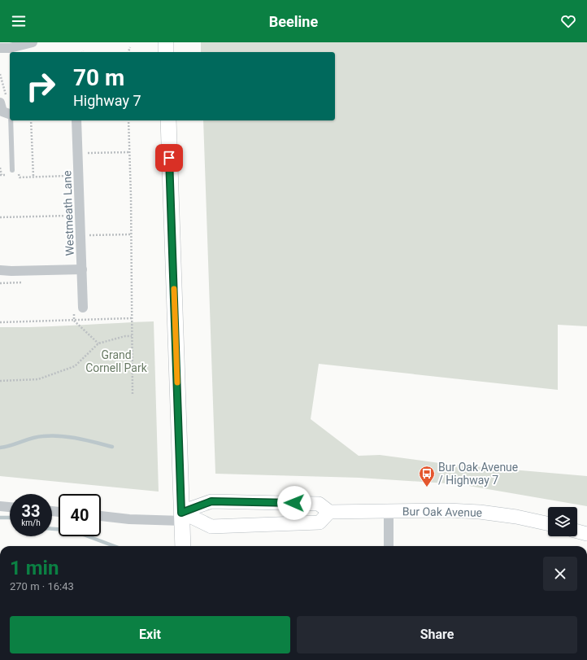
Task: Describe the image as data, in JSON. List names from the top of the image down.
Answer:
{
  "streets": {
    "street": ["Westmeath Lane", "Bur Oak Avenue"]
  },
  "parks": ["Grand Cornell Park"],
  "places": {
    "bus stop": ["Bur Oak Avenue / Highway 7"]
  },
  "page": {
    "header": "Beeline",
    "turn": ["70 m", "Highway 7"],
    "speed": "33 km/h",
    "limit": "40",
    "heading": ["1 min", "270 m · 16:43"],
    "buttons": ["Exit", "Share"]
  }
}
